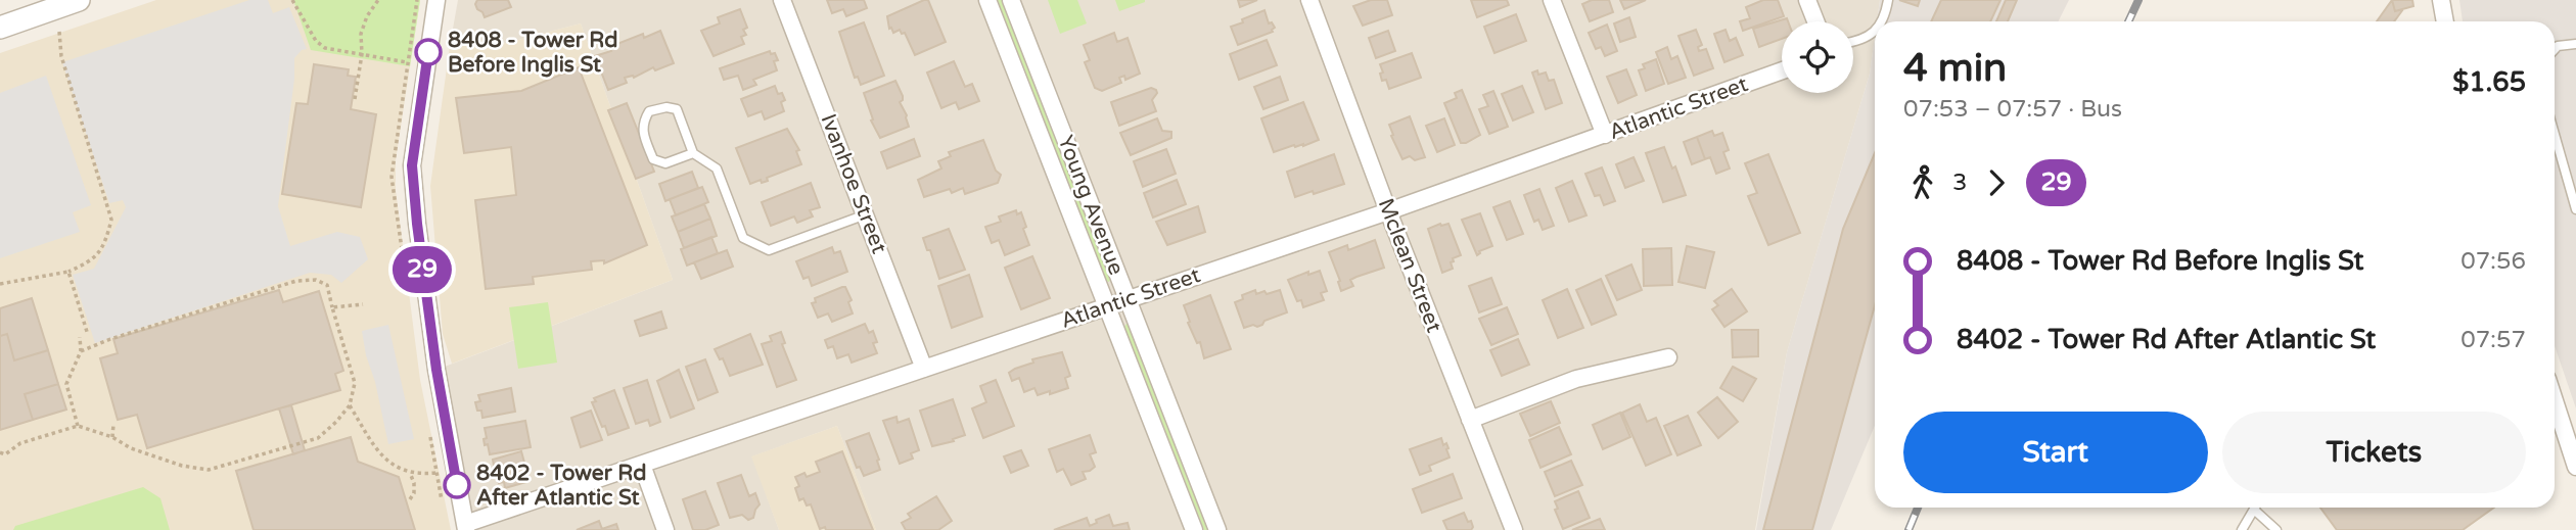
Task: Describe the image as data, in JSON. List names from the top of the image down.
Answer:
{
  "streets": {
    "street": [
      "Atlantic Street",
      "Ivanhoe Street",
      "Young Avenue",
      "Mclean Street"
    ]
  },
  "crossings": [
    ["Atlantic Street", "Ivanhoe Street"],
    ["Atlantic Street", "Young Avenue"],
    ["Atlantic Street", "Mclean Street"]
  ],
  "places": ["8408 - Tower Rd Before Inglis St", "8402 - Tower Rd After Atlantic St"],
  "lines": ["bus line 29"],
  "page": {
    "on_map": "29",
    "heading": ["4 min", "07:53 – 07:57 · Bus", "$1.65"],
    "legs": ["3", "29"],
    "list": [
      {
        "name": "8408 - Tower Rd Before Inglis St",
        "value": "07:56"
      },
      {
        "name": "8402 - Tower Rd After Atlantic St",
        "value": "07:57"
      }
    ],
    "buttons": ["Start", "Tickets"]
  }
}
